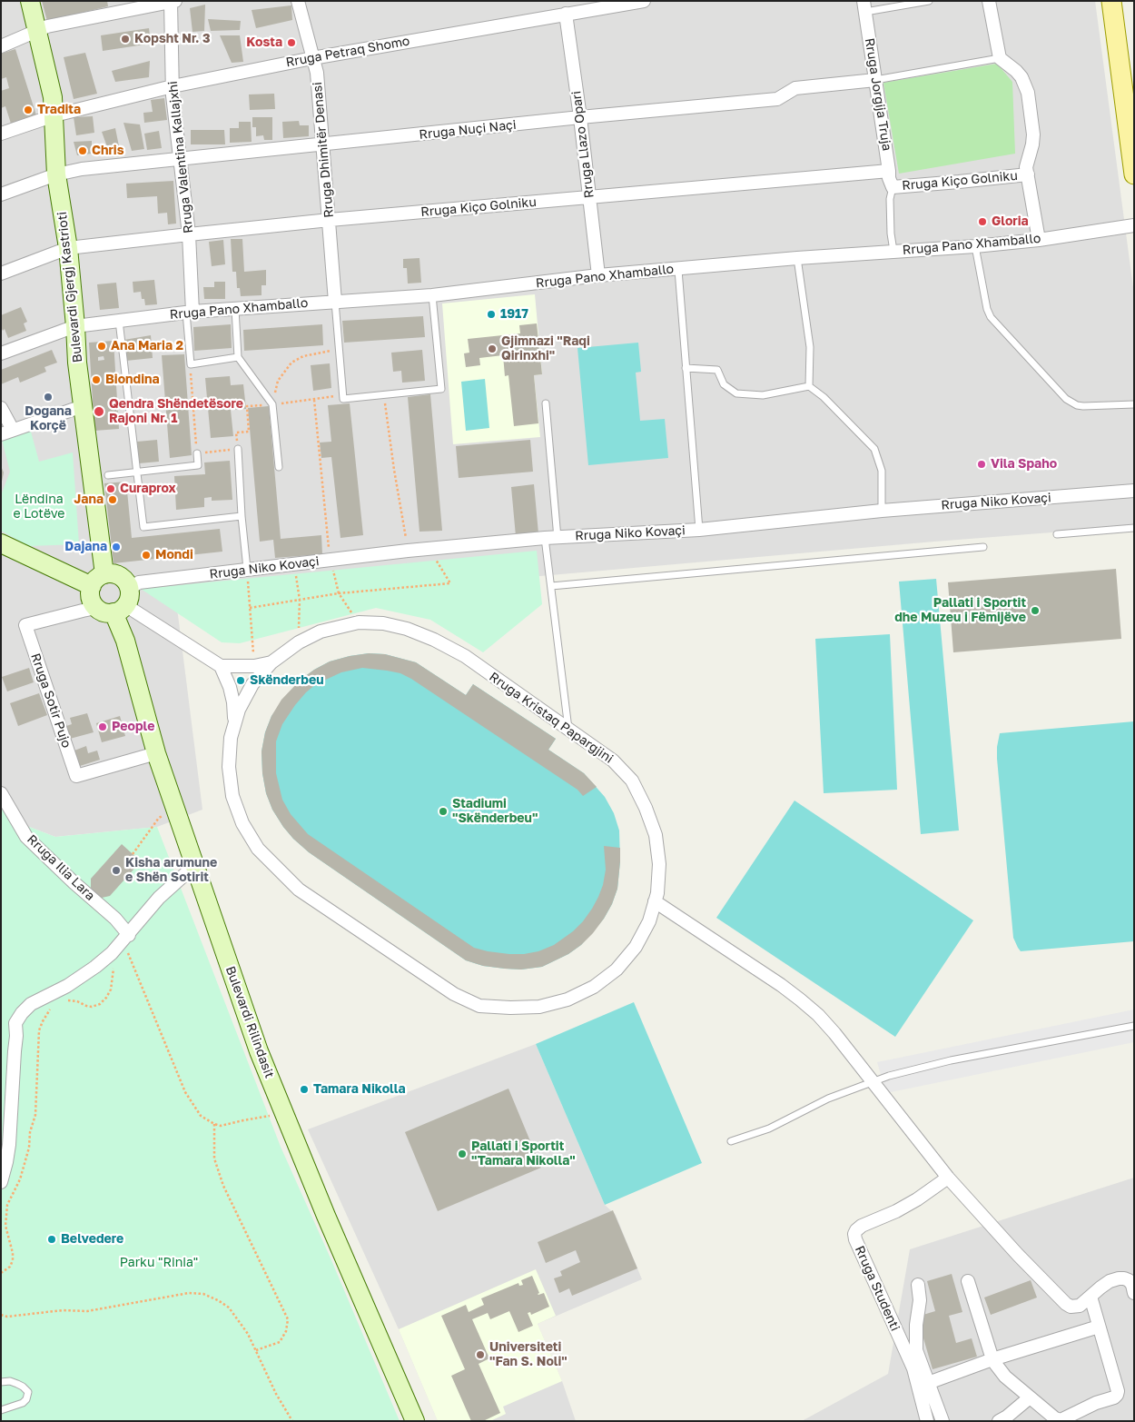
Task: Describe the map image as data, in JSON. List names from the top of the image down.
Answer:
{
  "streets": {
    "main road": ["Bulevardi Gjergj Kastrioti", "Bulevardi Rilindasit"],
    "street": [
      "Rruga Petraq Shomo",
      "Rruga Jorgija Truja",
      "Rruga Nuçi Naçi",
      "Rruga Llazo Opari",
      "Rruga Dhimitër Denasi",
      "Rruga Valentina Kallajxhi",
      "Rruga Kiço Golniku",
      "Rruga Pano Xhamballo",
      "Rruga Niko Kovaçi",
      "Rruga Sotir Pujo",
      "Rruga Kristaq Papargjini",
      "Rruga Ilia Lara",
      "Rruga Studenti"
    ]
  },
  "crossings": [
    ["Rruga Petraq Shomo", "Rruga Llazo Opari"],
    ["Rruga Petraq Shomo", "Rruga Dhimitër Denasi"],
    ["Rruga Petraq Shomo", "Rruga Valentina Kallajxhi"],
    ["Rruga Petraq Shomo", "Bulevardi Gjergj Kastrioti"],
    ["Rruga Jorgija Truja", "Rruga Nuçi Naçi"],
    ["Rruga Jorgija Truja", "Rruga Kiço Golniku"],
    ["Rruga Nuçi Naçi", "Rruga Llazo Opari"],
    ["Rruga Nuçi Naçi", "Rruga Dhimitër Denasi"],
    ["Rruga Nuçi Naçi", "Rruga Valentina Kallajxhi"],
    ["Rruga Nuçi Naçi", "Bulevardi Gjergj Kastrioti"],
    ["Rruga Llazo Opari", "Rruga Kiço Golniku"],
    ["Rruga Llazo Opari", "Rruga Pano Xhamballo"],
    ["Rruga Dhimitër Denasi", "Rruga Kiço Golniku"],
    ["Rruga Dhimitër Denasi", "Rruga Pano Xhamballo"],
    ["Rruga Valentina Kallajxhi", "Rruga Kiço Golniku"],
    ["Rruga Valentina Kallajxhi", "Rruga Pano Xhamballo"],
    ["Rruga Kiço Golniku", "Bulevardi Gjergj Kastrioti"],
    ["Rruga Pano Xhamballo", "Bulevardi Gjergj Kastrioti"],
    ["Bulevardi Gjergj Kastrioti", "Rruga Niko Kovaçi"],
    ["Bulevardi Gjergj Kastrioti", "Bulevardi Rilindasit"],
    ["Rruga Niko Kovaçi", "Rruga Sotir Pujo"],
    ["Rruga Niko Kovaçi", "Bulevardi Rilindasit"],
    ["Rruga Sotir Pujo", "Bulevardi Rilindasit"]
  ],
  "parks": ["Lëndina e Lotëve", "Parku \"Rinia\""],
  "places": [
    "Kopsht Nr. 3",
    "Kosta",
    "Tradita",
    "Chris",
    "Gloria",
    "1917",
    "Ana Maria 2",
    "Gjimnazi \"Raqi Qirinxhi\"",
    "Biondina",
    "Dogana Korçë",
    "Qendra Shëndetësore Rajoni Nr. 1",
    "Vila Spaho",
    "Curaprox",
    "Jana",
    "Dajana",
    "Mondi",
    "Pallati i Sportit dhe Muzeu i Fëmijëve",
    "Skënderbeu",
    "People",
    "Stadiumi \"Skënderbeu\"",
    "Kisha arumune e Shën Sotirit",
    "Tamara Nikolla",
    "Pallati i Sportit \"Tamara Nikolla\"",
    "Belvedere",
    "Universiteti \"Fan S. Noli\""
  ]
}
